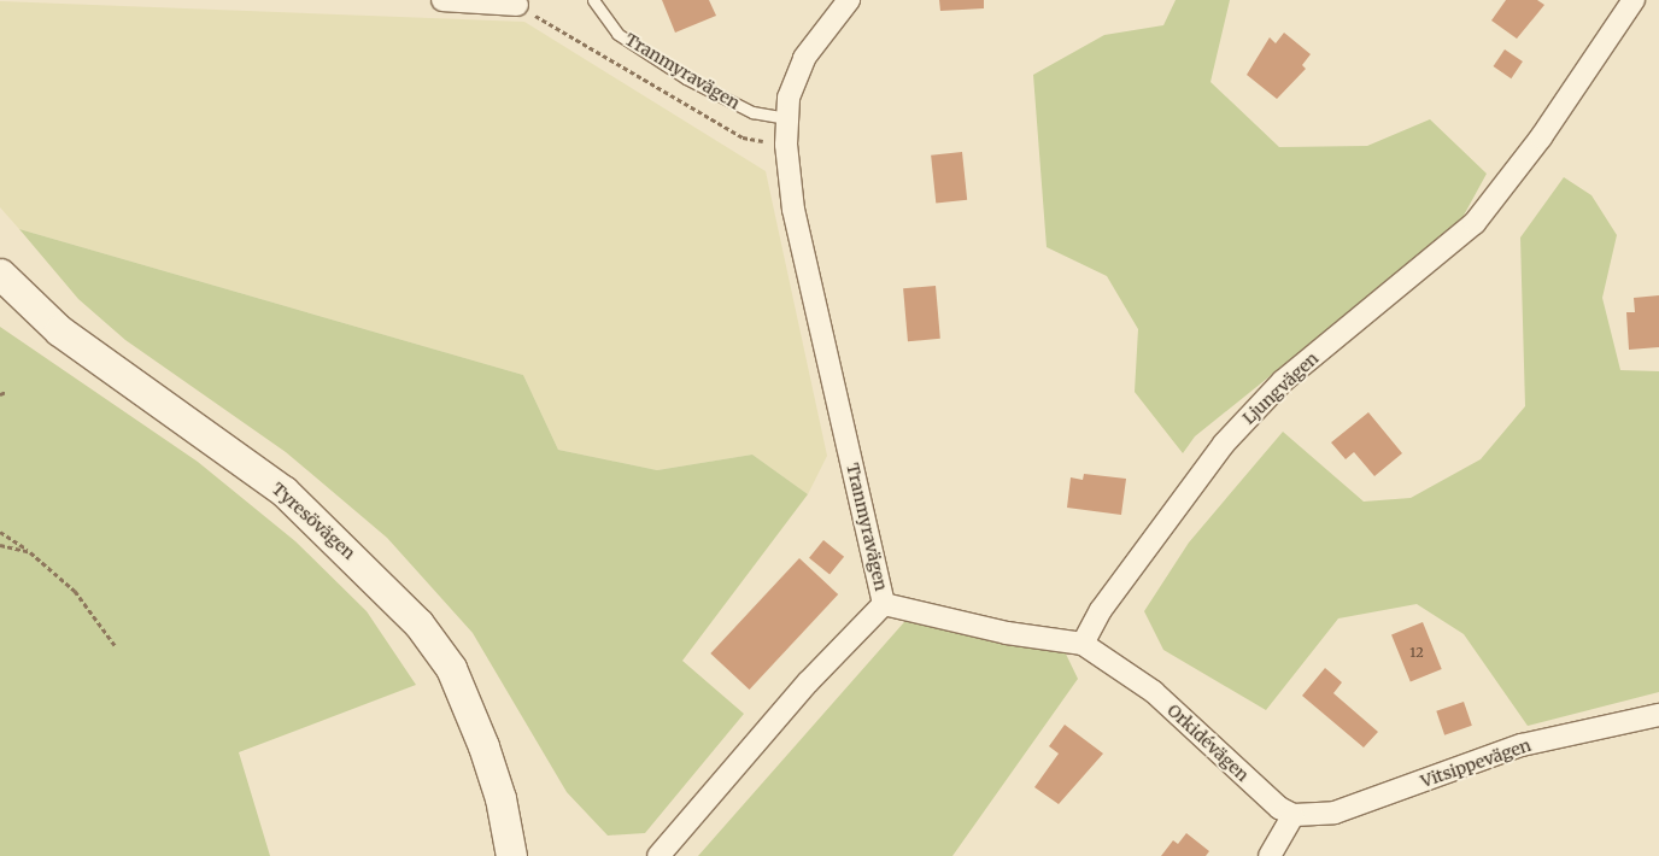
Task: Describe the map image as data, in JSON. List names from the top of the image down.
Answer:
{
  "streets": {
    "main road": ["Tyresövägen"],
    "street": [
      "Tranmyravägen",
      "Ljungvägen",
      "Orkidévägen",
      "Vitsippevägen"
    ]
  },
  "crossings": [
    ["Ljungvägen", "Orkidévägen"],
    ["Orkidévägen", "Vitsippevägen"]
  ],
  "house_numbers": ["12"]
}
